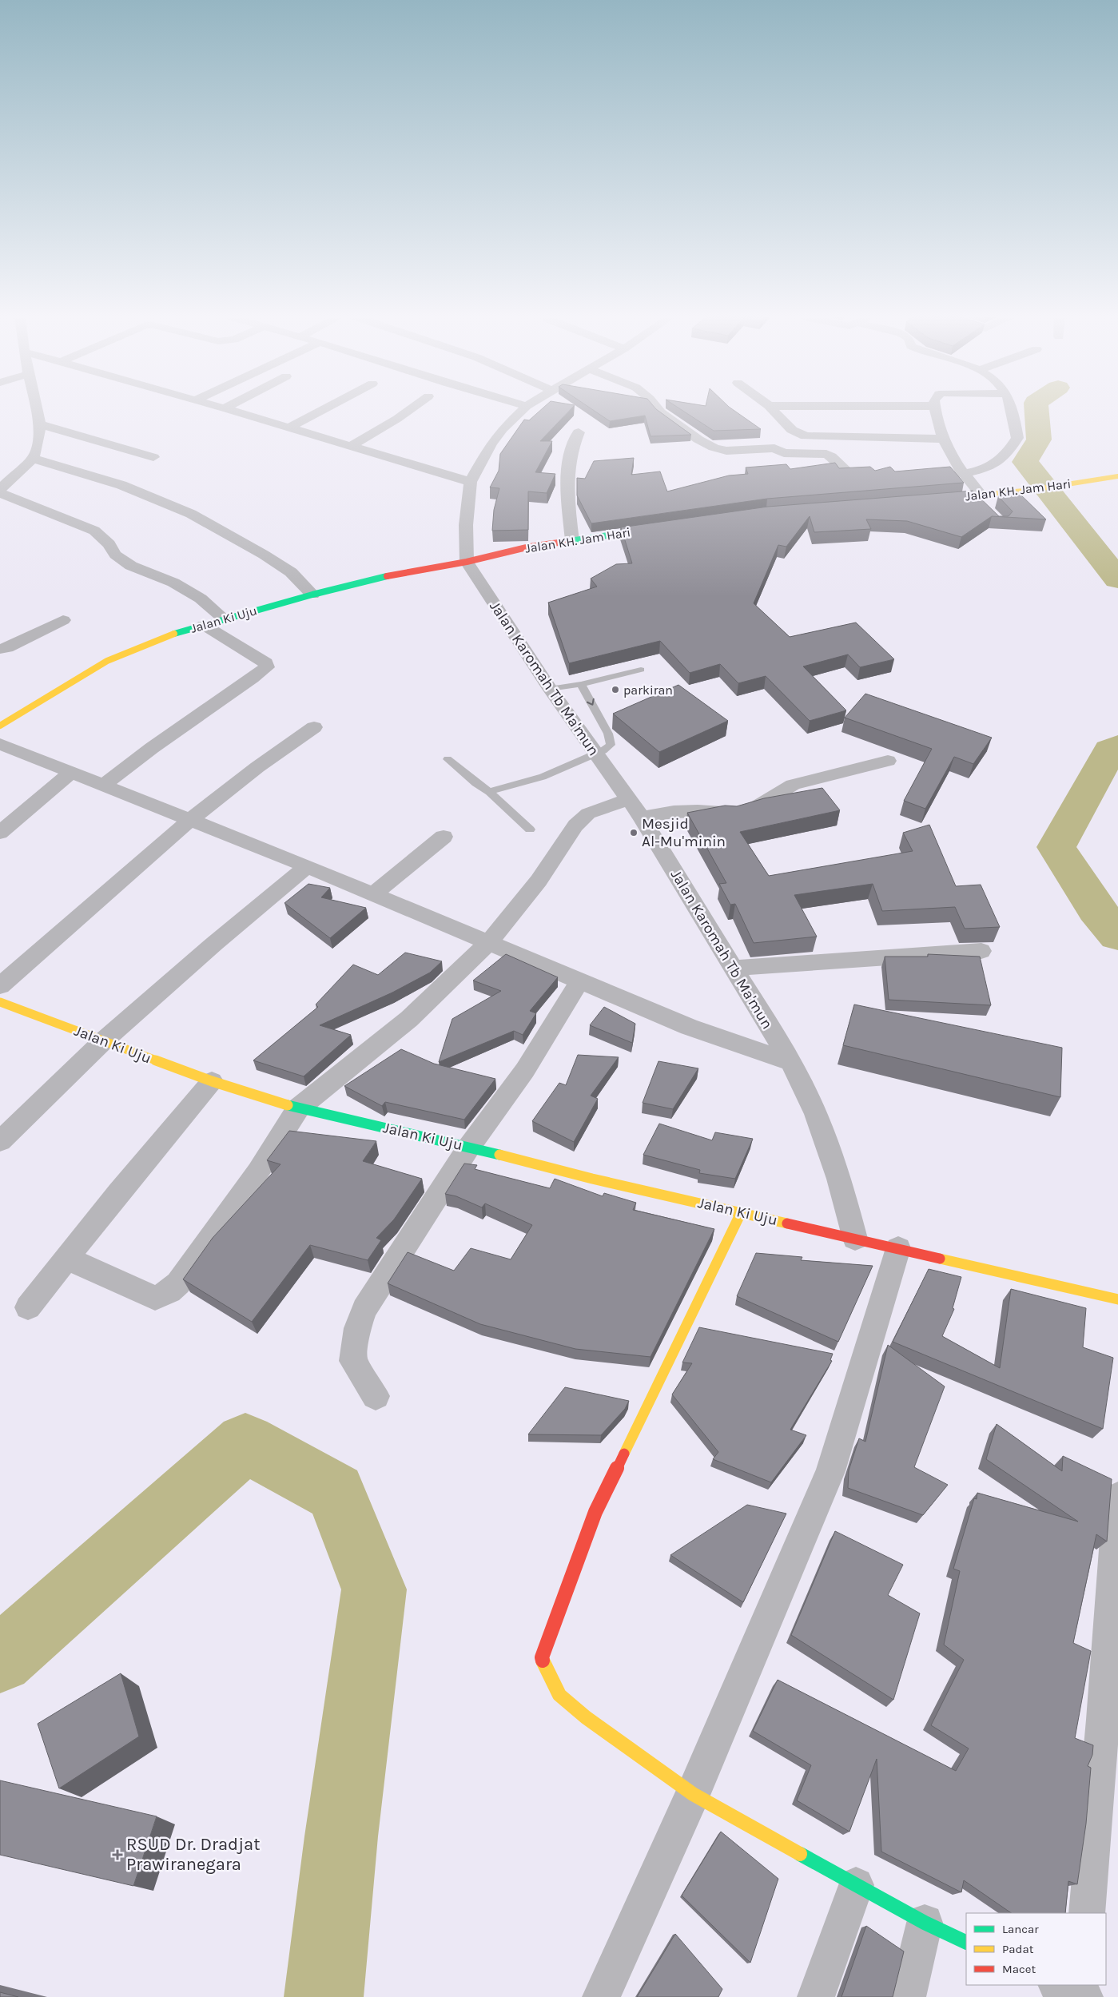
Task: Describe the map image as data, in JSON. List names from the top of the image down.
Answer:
{
  "streets": {
    "street": ["Jalan KH. Jam Hari", "Jalan Ki Uju", "Jalan Karomah Tb Ma'mun"]
  },
  "crossings": [
    ["Jalan KH. Jam Hari", "Jalan Ki Uju"],
    ["Jalan KH. Jam Hari", "Jalan Karomah Tb Ma'mun"],
    ["Jalan Ki Uju", "Jalan Karomah Tb Ma'mun"]
  ],
  "places": {
    "other": ["parkiran", "Mesjid Al-Mu'minin"],
    "health": ["RSUD Dr. Dradjat Prawiranegara"]
  },
  "legend": ["Lancar", "Padat", "Macet"]
}
